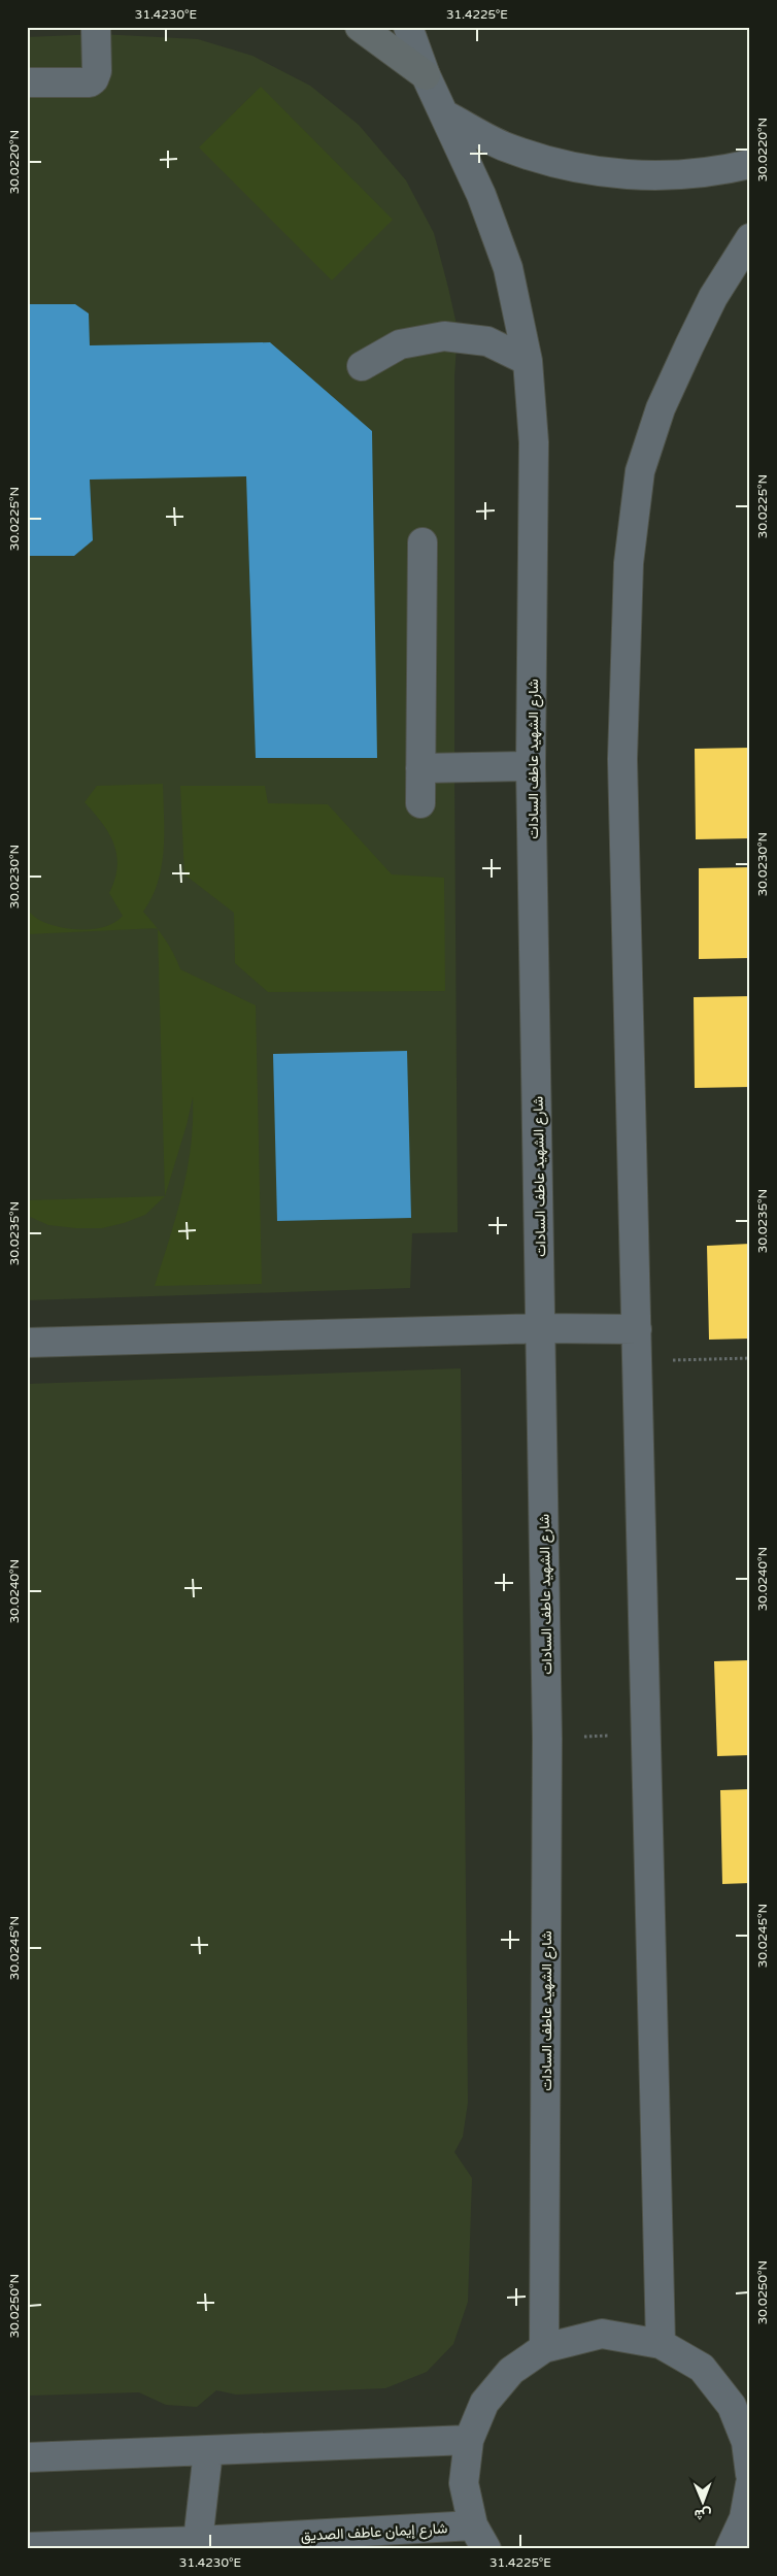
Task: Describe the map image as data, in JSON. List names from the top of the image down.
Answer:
{
  "streets": {
    "street": ["شارع الشهيد عاطف السادات", "شارع إيمان عاطف الصديق"]
  },
  "north": "bottom",
  "coordinates": [
    "31.4230°E",
    "31.4225°E",
    "30.0220°N",
    "30.0225°N",
    "30.0230°N",
    "30.0235°N",
    "30.0240°N",
    "30.0245°N",
    "30.0250°N"
  ]
}
